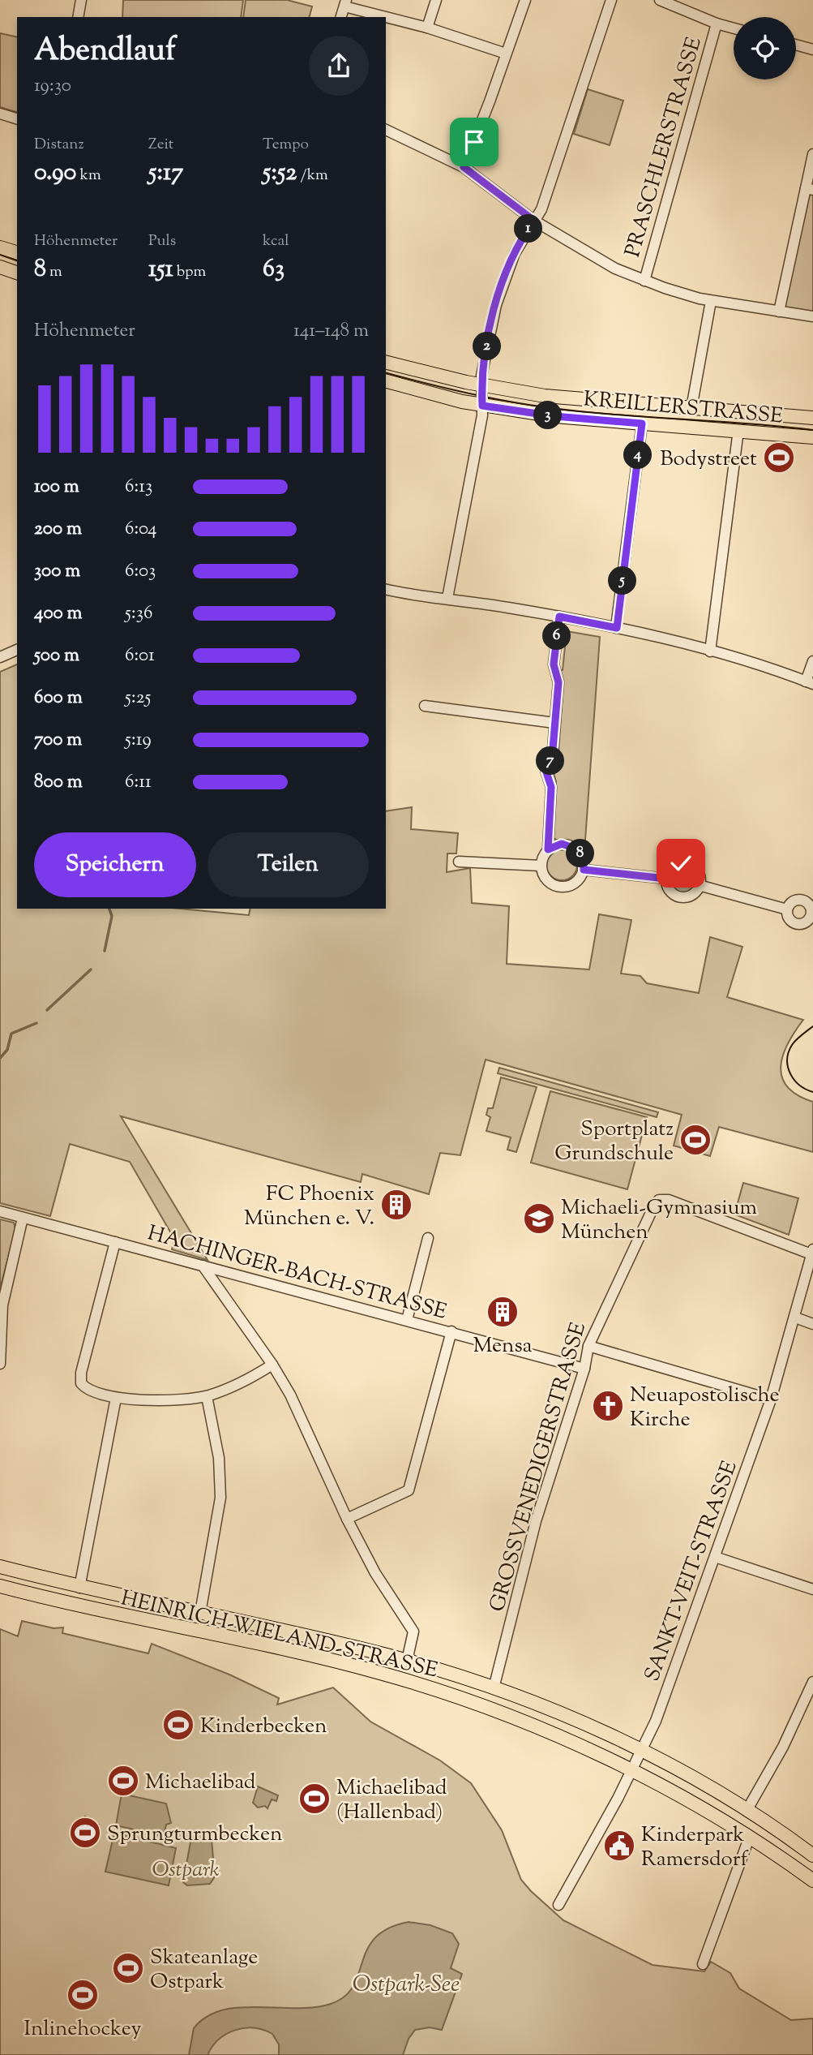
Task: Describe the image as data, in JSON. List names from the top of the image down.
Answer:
{
  "streets": {
    "main road": ["KREILLERSTRASSE", "HEINRICH-WIELAND-STRASSE"],
    "street": [
      "PRASCHLERSTRASSE",
      "HACHINGER-BACH-STRASSE",
      "GROSSVENEDIGERSTRASSE",
      "SANKT-VEIT-STRASSE"
    ]
  },
  "crossings": [
    ["HACHINGER-BACH-STRASSE", "GROSSVENEDIGERSTRASSE"],
    ["GROSSVENEDIGERSTRASSE", "SANKT-VEIT-STRASSE"],
    ["GROSSVENEDIGERSTRASSE", "HEINRICH-WIELAND-STRASSE"],
    ["SANKT-VEIT-STRASSE", "HEINRICH-WIELAND-STRASSE"]
  ],
  "water": ["Ostpark-See"],
  "parks": ["Ostpark"],
  "places": {
    "sports": [
      "Bodystreet",
      "Sportplatz Grundschule",
      "Kinderbecken",
      "Michaelibad",
      "Michaelibad (Hallenbad)",
      "Sprungturmbecken",
      "Skateanlage Ostpark",
      "Inlinehockey"
    ],
    "building": ["FC Phoenix München e. V.", "Mensa"],
    "school or university": ["Michaeli-Gymnasium München"],
    "church": ["Neuapostolische Kirche"],
    "public building": ["Kinderpark Ramersdorf"]
  },
  "page": {
    "heading": ["Abendlauf", "19:30"],
    "stats": [
      ["Distanz", "0.90 km"],
      ["Zeit", "5:17"],
      ["Tempo", "5:52 /km"],
      ["Höhenmeter", "8 m"],
      ["Puls", "151 bpm"],
      ["kcal", "63"]
    ],
    "pins": [
      "1",
      "2",
      "3",
      "4",
      "5",
      "6",
      "7",
      "8"
    ],
    "chart": ["Höhenmeter", "141–148 m"],
    "list": [
      {
        "name": "100 m",
        "note": "6:13"
      },
      {
        "name": "200 m",
        "note": "6:04"
      },
      {
        "name": "300 m",
        "note": "6:03"
      },
      {
        "name": "400 m",
        "note": "5:36"
      },
      {
        "name": "500 m",
        "note": "6:01"
      },
      {
        "name": "600 m",
        "note": "5:25"
      },
      {
        "name": "700 m",
        "note": "5:19"
      },
      {
        "name": "800 m",
        "note": "6:11"
      }
    ],
    "buttons": ["Speichern", "Teilen"]
  }
}
